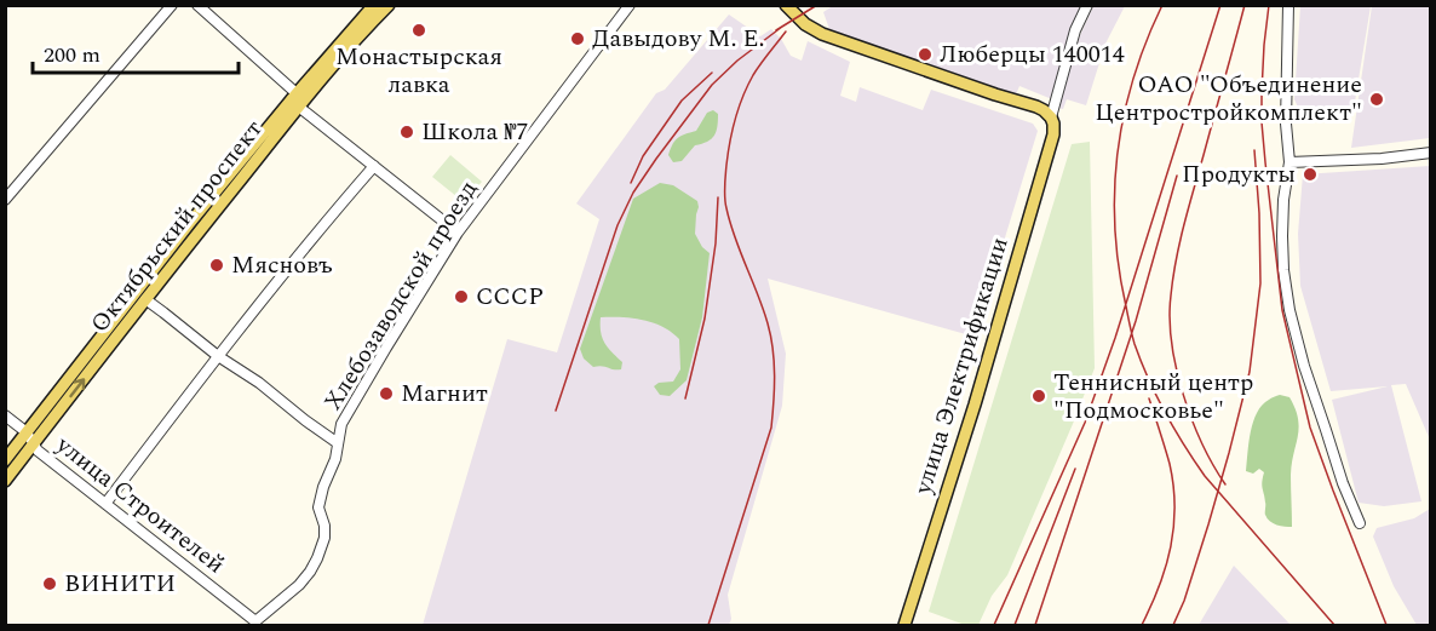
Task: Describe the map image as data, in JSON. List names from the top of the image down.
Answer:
{
  "streets": {
    "main road": ["Октябрьский проспект", "улица Электрификации"],
    "street": ["Хлебозаводской проезд", "улица Строителей"]
  },
  "crossings": [
    ["Октябрьский проспект", "улица Строителей"],
    ["Хлебозаводской проезд", "улица Строителей"]
  ],
  "places": [
    "Монастырская лавка",
    "Давыдову М. Е.",
    "Люберцы 140014",
    "ОАО \"Объединение Центростройкомплект\"",
    "Школа №7",
    "Продукты",
    "Мясновъ",
    "СССР",
    "Магнит",
    "Теннисный центр \"Подмосковье\"",
    "ВИНИТИ"
  ],
  "scale_bar": "200 m"
}
